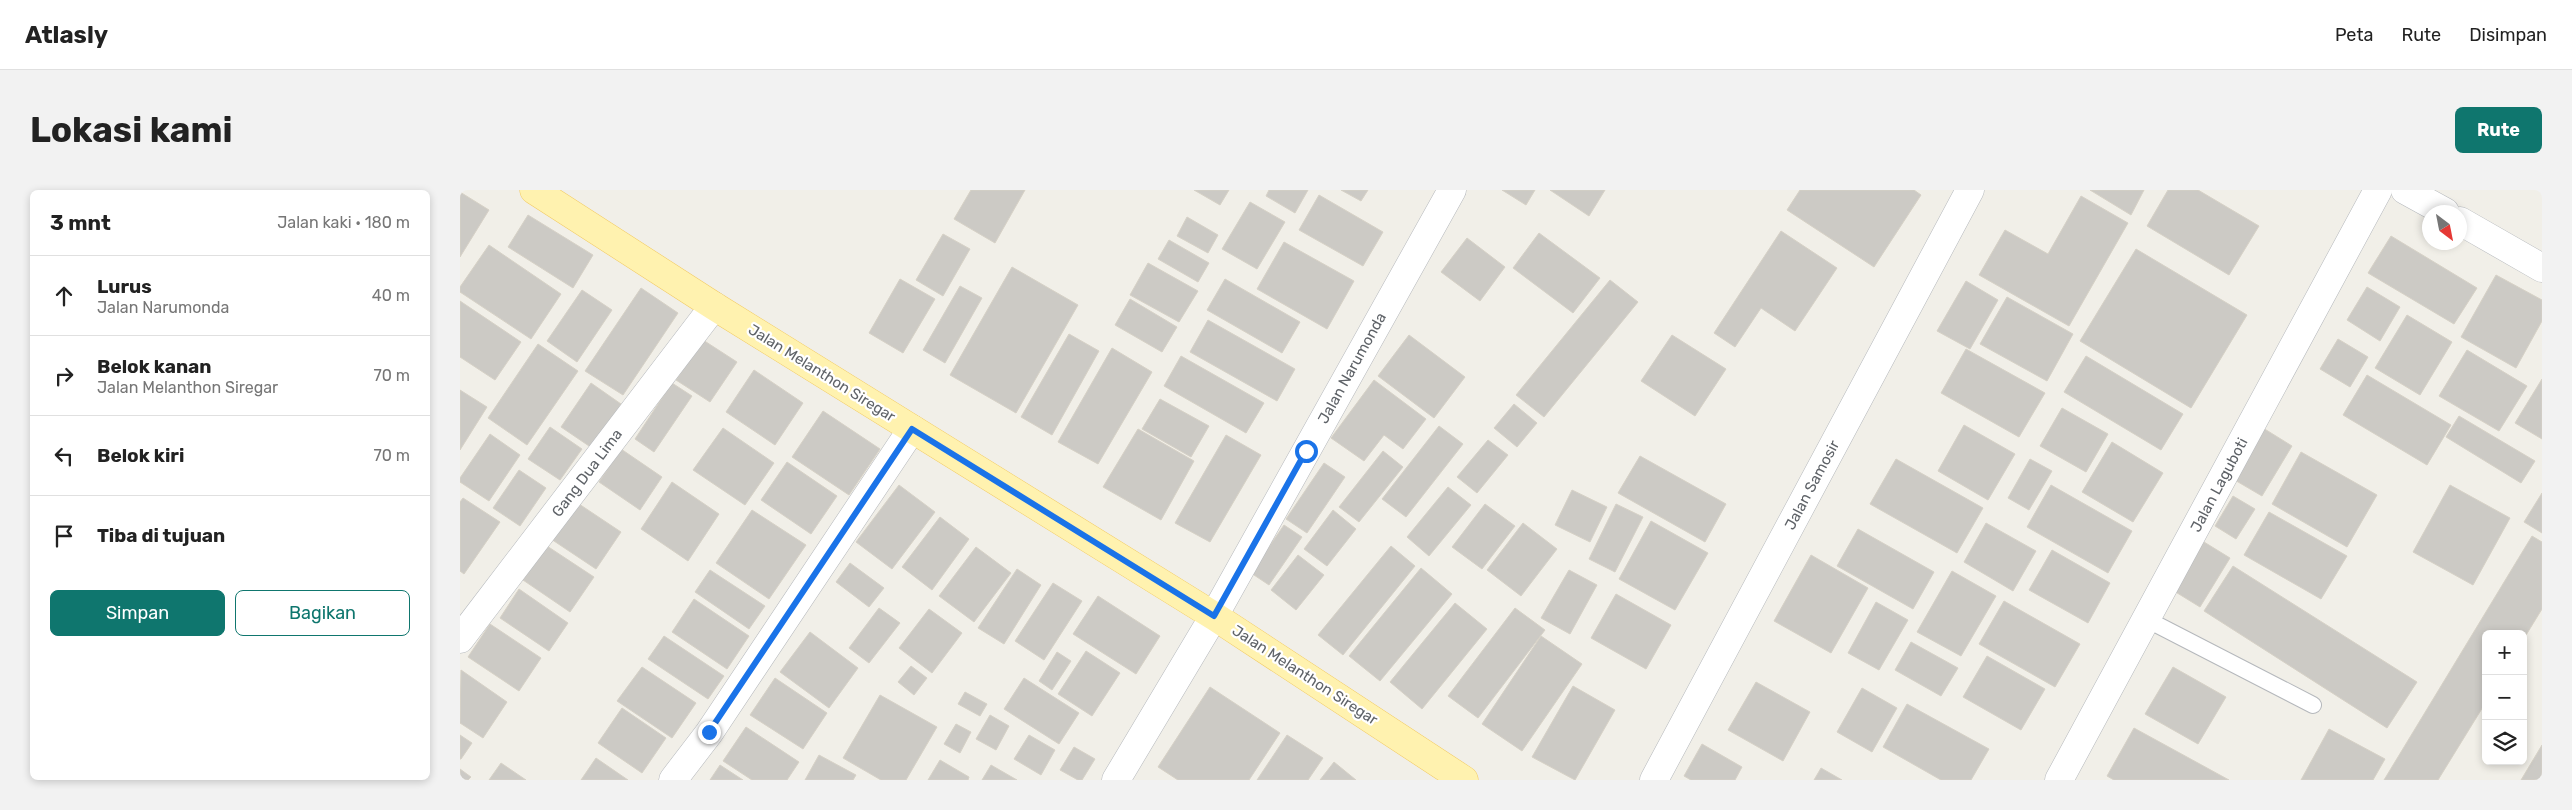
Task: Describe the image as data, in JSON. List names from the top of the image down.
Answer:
{
  "streets": {
    "main road": ["Jalan Melanthon Siregar"],
    "street": [
      "Jalan Narumonda",
      "Gang Dua Lima",
      "Jalan Samosir",
      "Jalan Laguboti"
    ]
  },
  "crossings": [
    ["Jalan Narumonda", "Jalan Melanthon Siregar"],
    ["Jalan Melanthon Siregar", "Gang Dua Lima"]
  ],
  "north": "bottom right",
  "page": {
    "header": "Atlasly",
    "nav": ["Peta", "Rute", "Disimpan"],
    "buttons": [
      "Rute",
      ["Simpan", "Bagikan"]
    ],
    "title": "Lokasi kami",
    "heading": ["3 mnt", "Jalan kaki · 180 m"],
    "list": [
      ["Lurus", "Jalan Narumonda", "40 m"],
      ["Belok kanan", "Jalan Melanthon Siregar", "70 m"],
      ["Belok kiri", "70 m"],
      "Tiba di tujuan"
    ],
    "map_buttons": ["+", "−"]
  }
}
